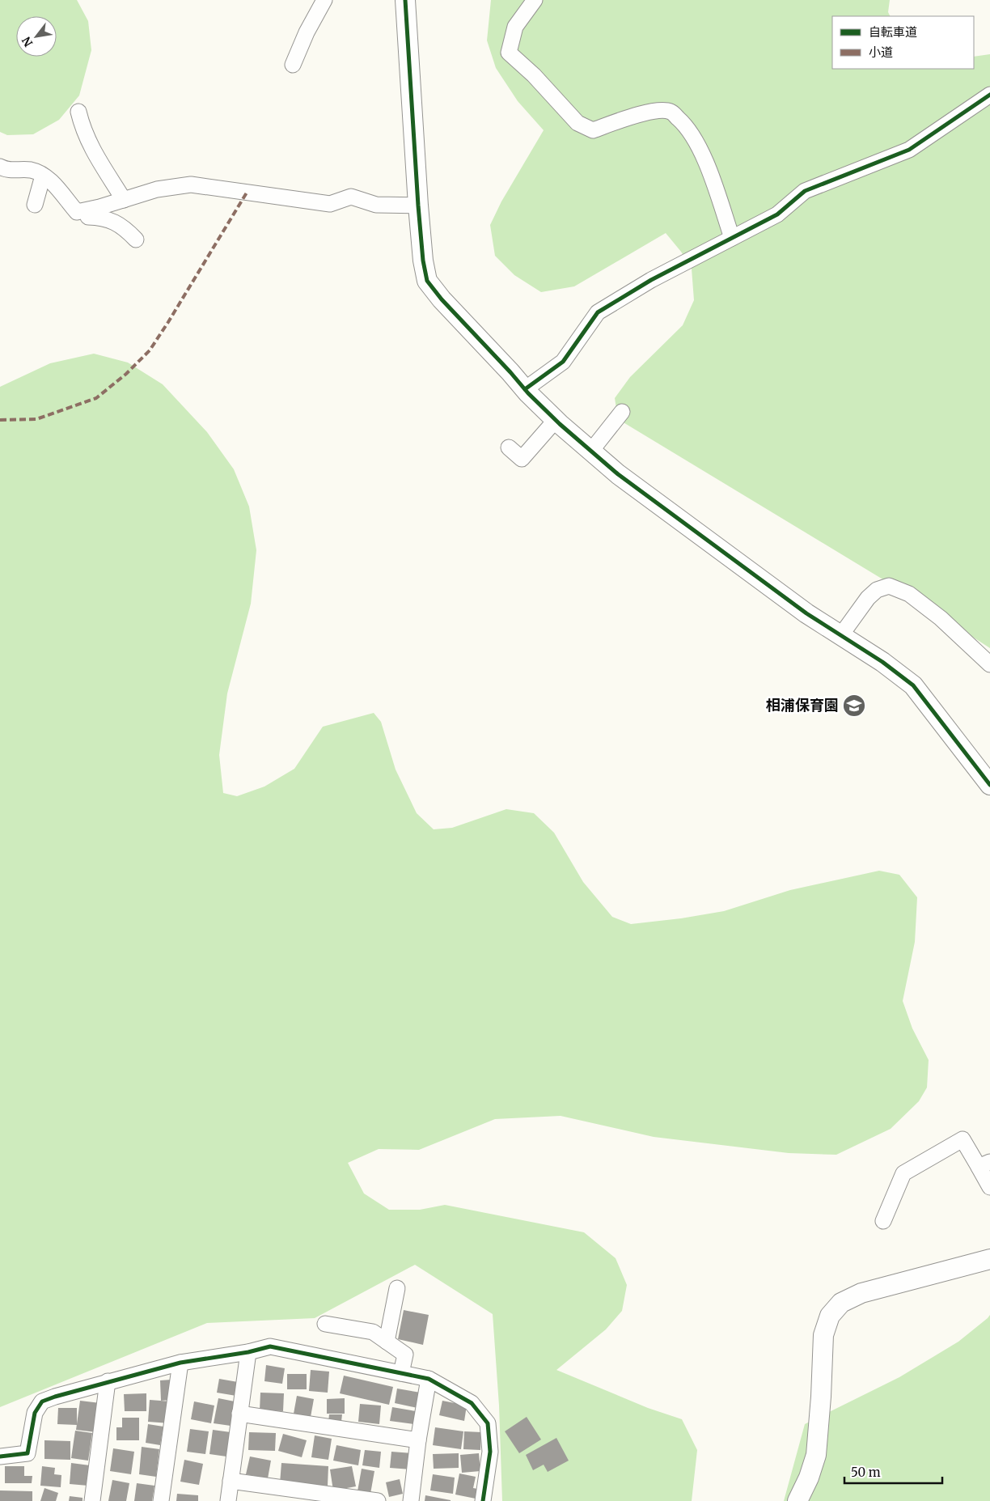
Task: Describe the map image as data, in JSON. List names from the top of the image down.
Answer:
{
  "places": {
    "school or university": ["相浦保育園"]
  },
  "legend": ["自転車道", "小道"],
  "scale_bar": "50 m",
  "north": "bottom left"
}
